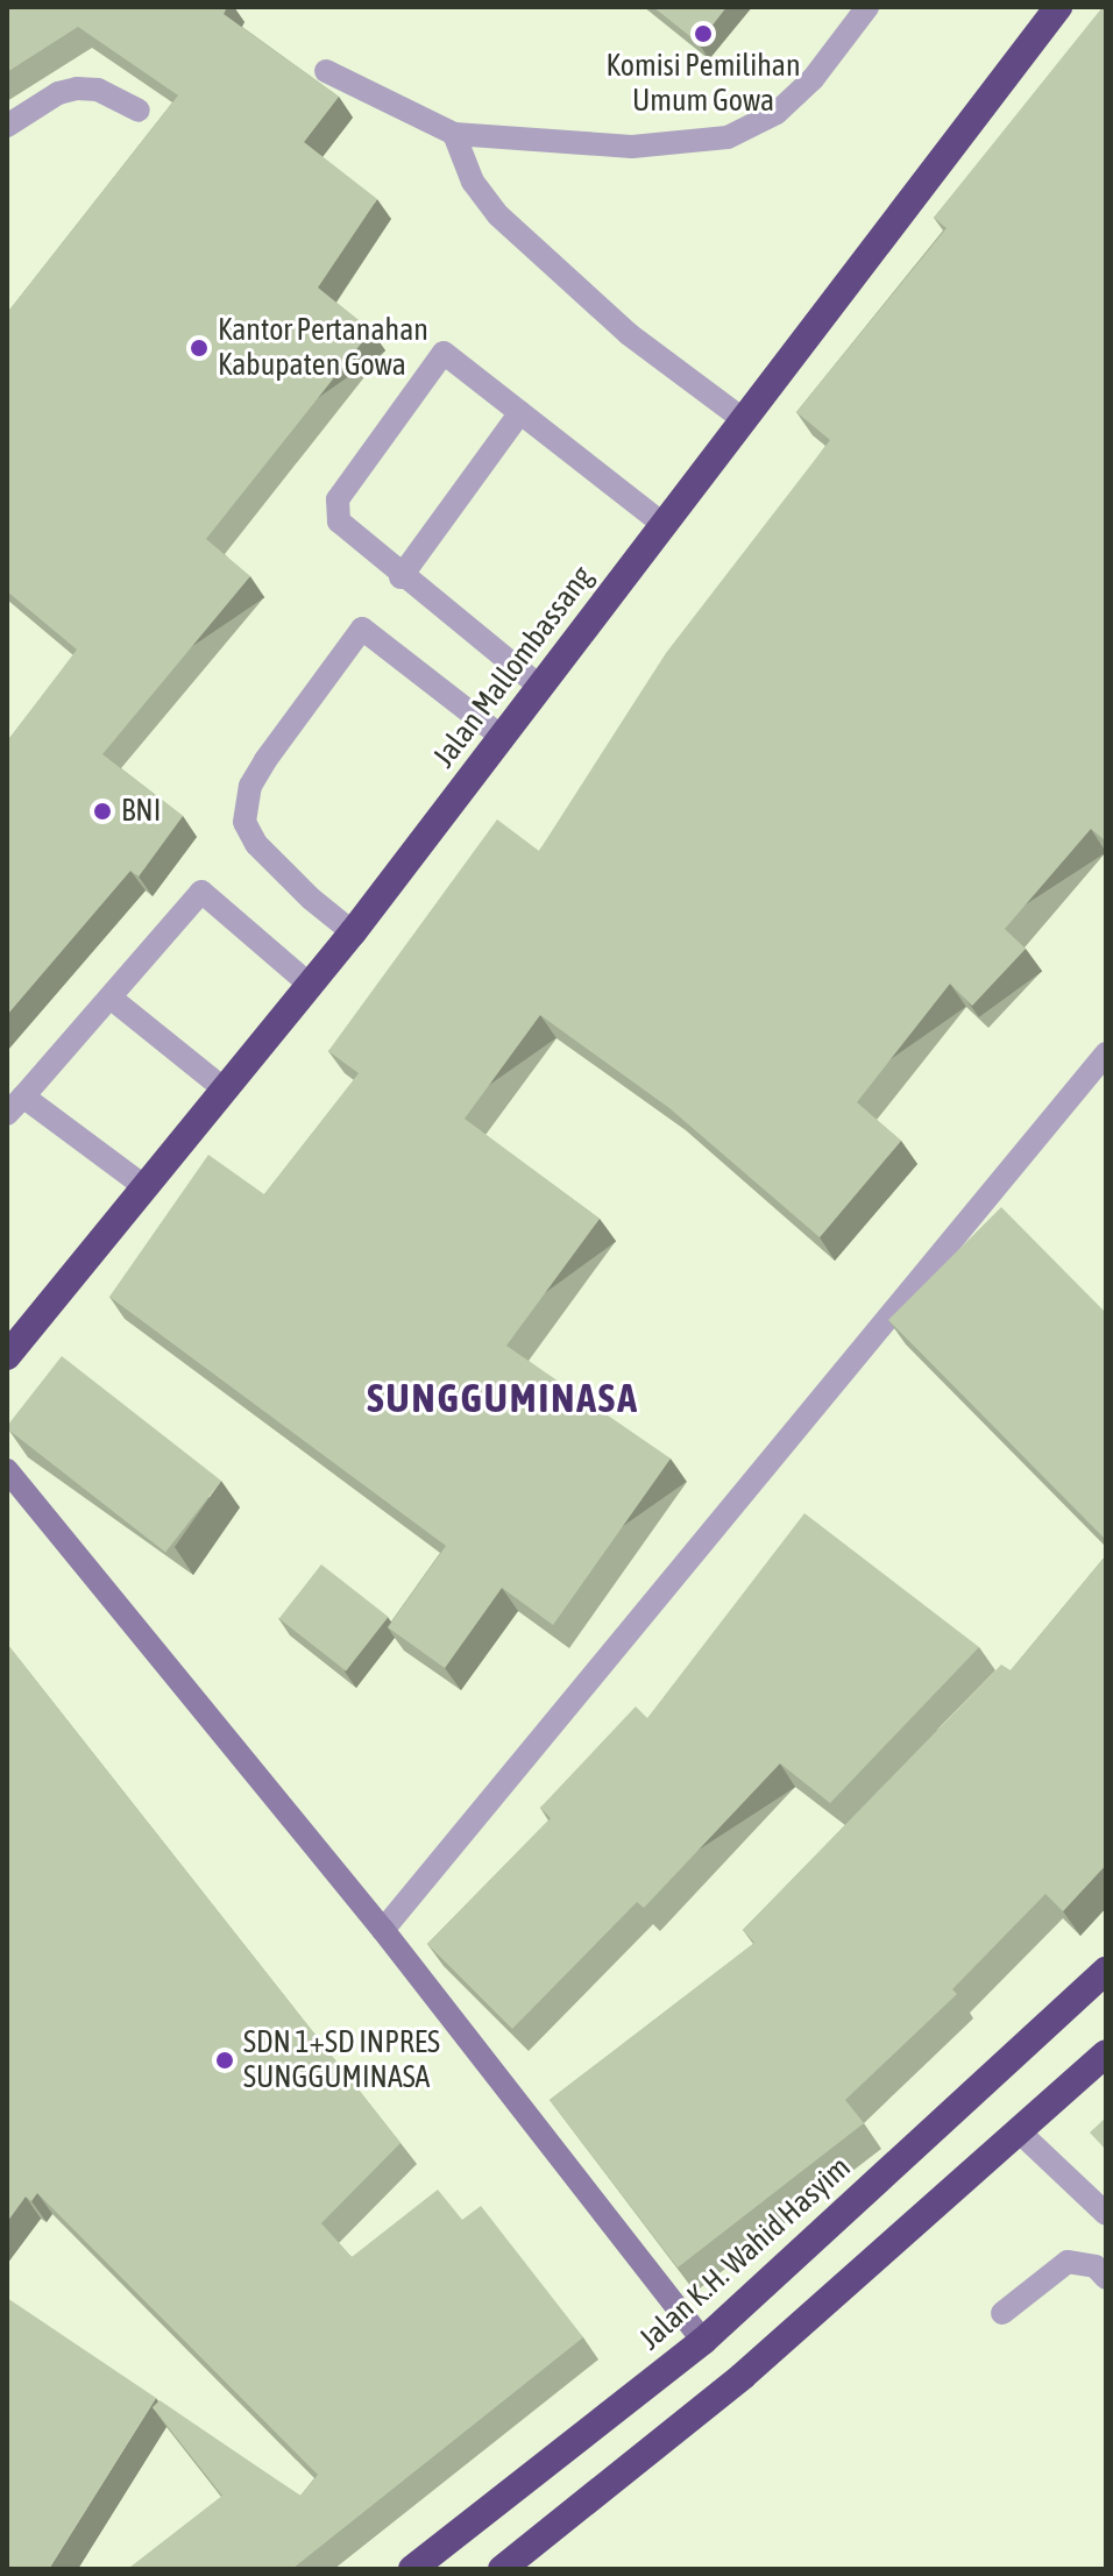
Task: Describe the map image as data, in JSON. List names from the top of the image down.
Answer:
{
  "streets": {
    "highway": ["Jalan Mallombassang", "Jalan K.H. Wahid Hasyim"]
  },
  "districts": ["SUNGGUMINASA"],
  "places": [
    "Komisi Pemilihan Umum Gowa",
    "Kantor Pertanahan Kabupaten Gowa",
    "BNI",
    "SDN 1+SD INPRES SUNGGUMINASA"
  ]
}
